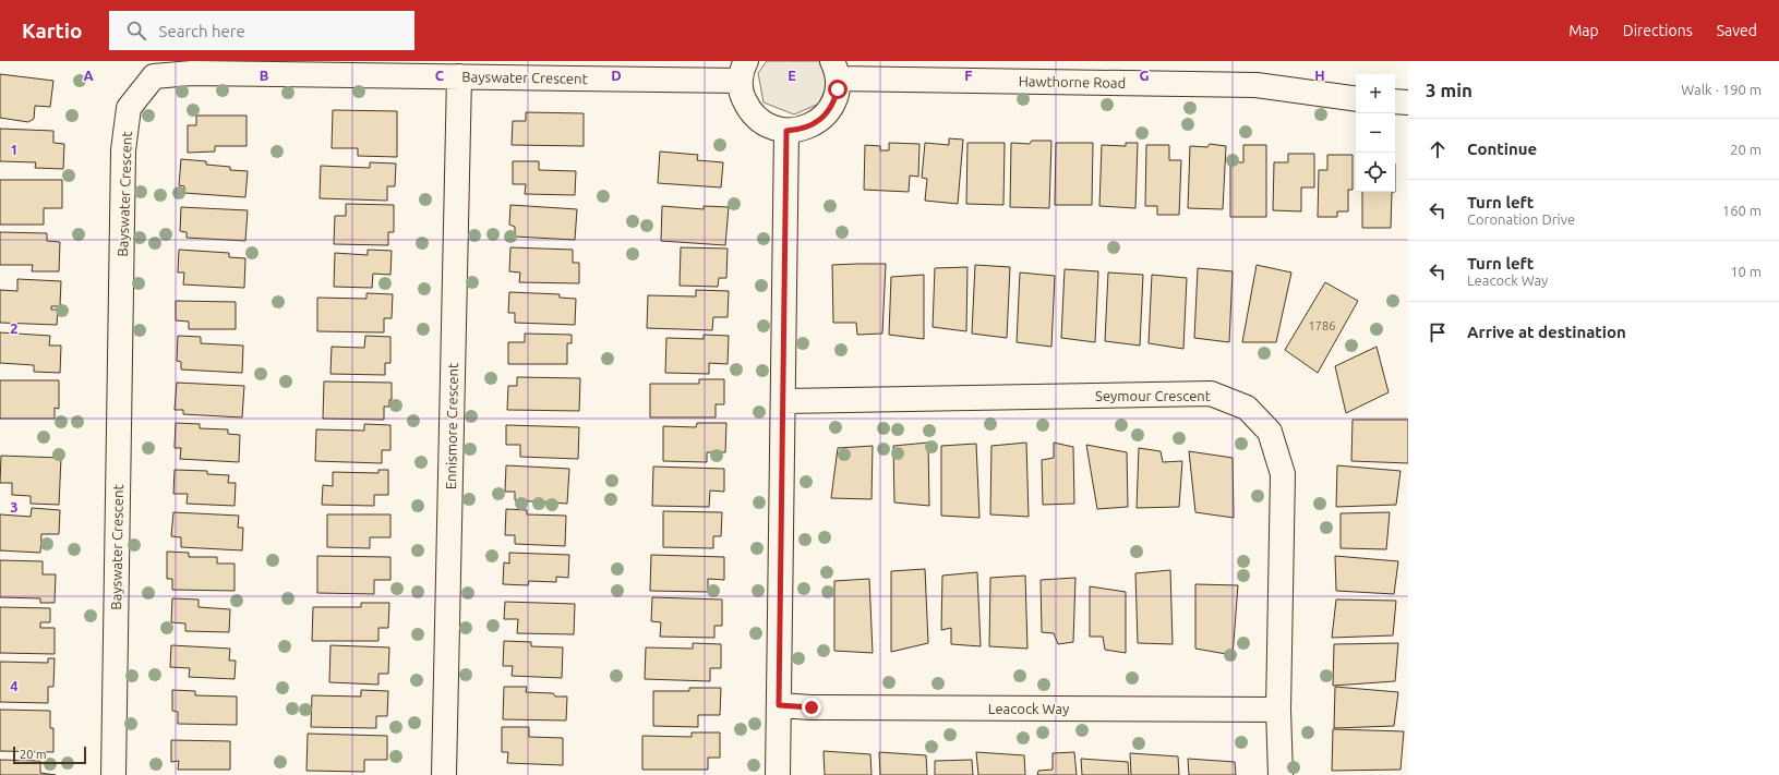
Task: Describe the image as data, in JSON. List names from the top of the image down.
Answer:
{
  "streets": {
    "street": [
      "Bayswater Crescent",
      "Hawthorne Road",
      "Seymour Crescent",
      "Ennismore Crescent",
      "Leacock Way"
    ]
  },
  "crossings": [
    ["Bayswater Crescent", "Ennismore Crescent"],
    ["Seymour Crescent", "Leacock Way"]
  ],
  "house_numbers": ["1786"],
  "scale_bar": "20 m",
  "page": {
    "header": "Kartio",
    "search": "Search here",
    "nav": ["Map", "Directions", "Saved"],
    "heading": ["3 min", "Walk · 190 m"],
    "map_buttons": ["+", "−"],
    "list": [
      ["Continue", "20 m"],
      ["Turn left", "Coronation Drive", "160 m"],
      ["Turn left", "Leacock Way", "10 m"],
      "Arrive at destination"
    ],
    "scale": "20 m"
  },
  "grid": {
    "columns": [
      "A",
      "B",
      "C",
      "D",
      "E",
      "F",
      "G",
      "H"
    ],
    "rows": [
      "1",
      "2",
      "3",
      "4"
    ]
  }
}
